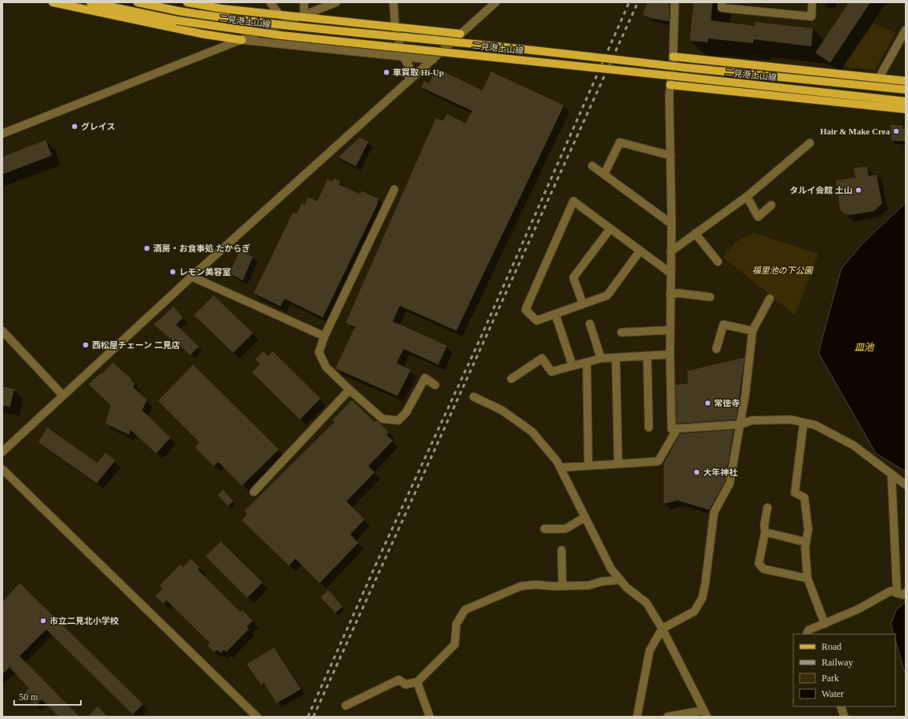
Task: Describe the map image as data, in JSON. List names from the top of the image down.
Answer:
{
  "streets": {
    "main road": ["二見港土山線"]
  },
  "water": ["皿池"],
  "parks": ["福里池の下公園"],
  "places": [
    "車買取 Hi-Up",
    "グレイス",
    "Hair & Make Crea",
    "タルイ会館 土山",
    "酒房・お食事処 たからぎ",
    "レモン美容室",
    "西松屋チェーン 二見店",
    "常徳寺",
    "大年神社",
    "市立二見北小学校"
  ],
  "legend": [
    "Road",
    "Railway",
    "Park",
    "Water"
  ],
  "scale_bar": "50 m"
}
